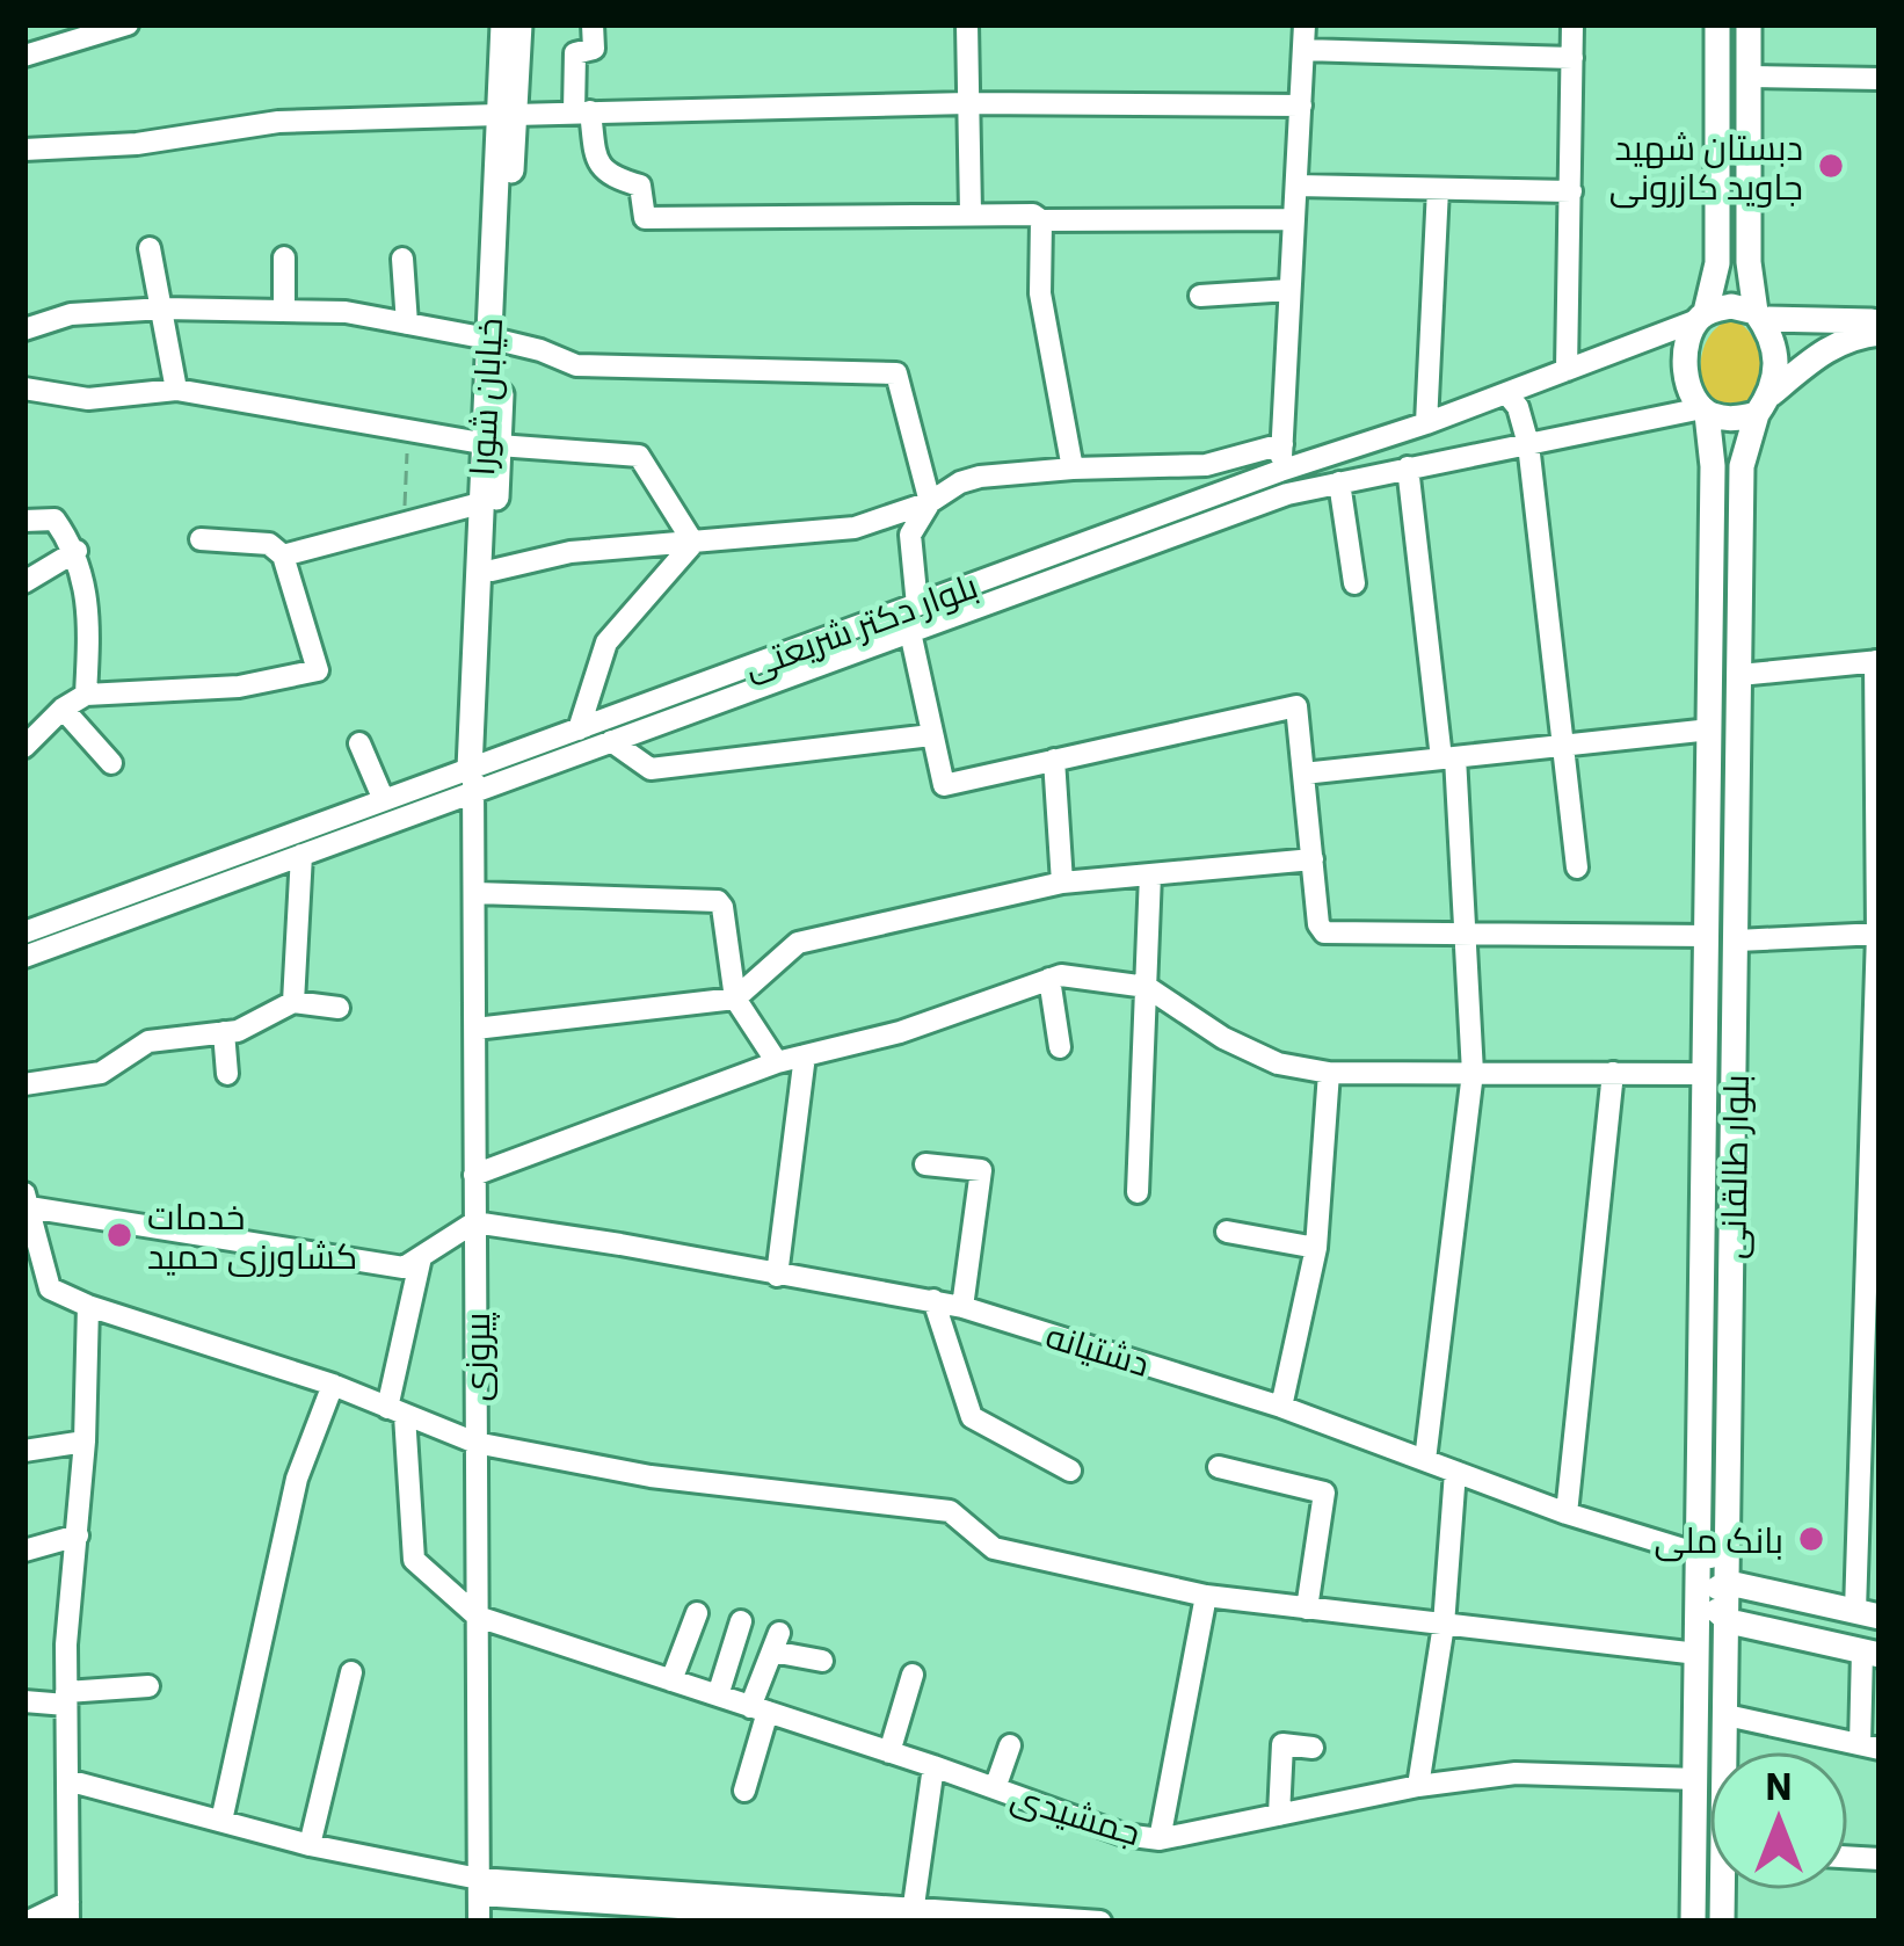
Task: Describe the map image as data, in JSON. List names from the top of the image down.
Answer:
{
  "streets": {
    "main road": ["خیابان شورا", "بلوار طالقانی"],
    "street": [
      "بلوار دکتر شریعتی",
      "دشتیانه",
      "پیروزی",
      "جمشیدی"
    ]
  },
  "crossings": [
    ["خیابان شورا", "بلوار دکتر شریعتی"],
    ["خیابان شورا", "پیروزی"],
    ["بلوار دکتر شریعتی", "بلوار طالقانی"],
    ["بلوار دکتر شریعتی", "پیروزی"],
    ["بلوار طالقانی", "دشتیانه"],
    ["بلوار طالقانی", "جمشیدی"],
    ["دشتیانه", "پیروزی"],
    ["پیروزی", "جمشیدی"]
  ],
  "places": ["دبستان شهید جاوید کازرونی", "خدمات کشاورزی حمید", "بانک ملی"],
  "north": "top"
}
